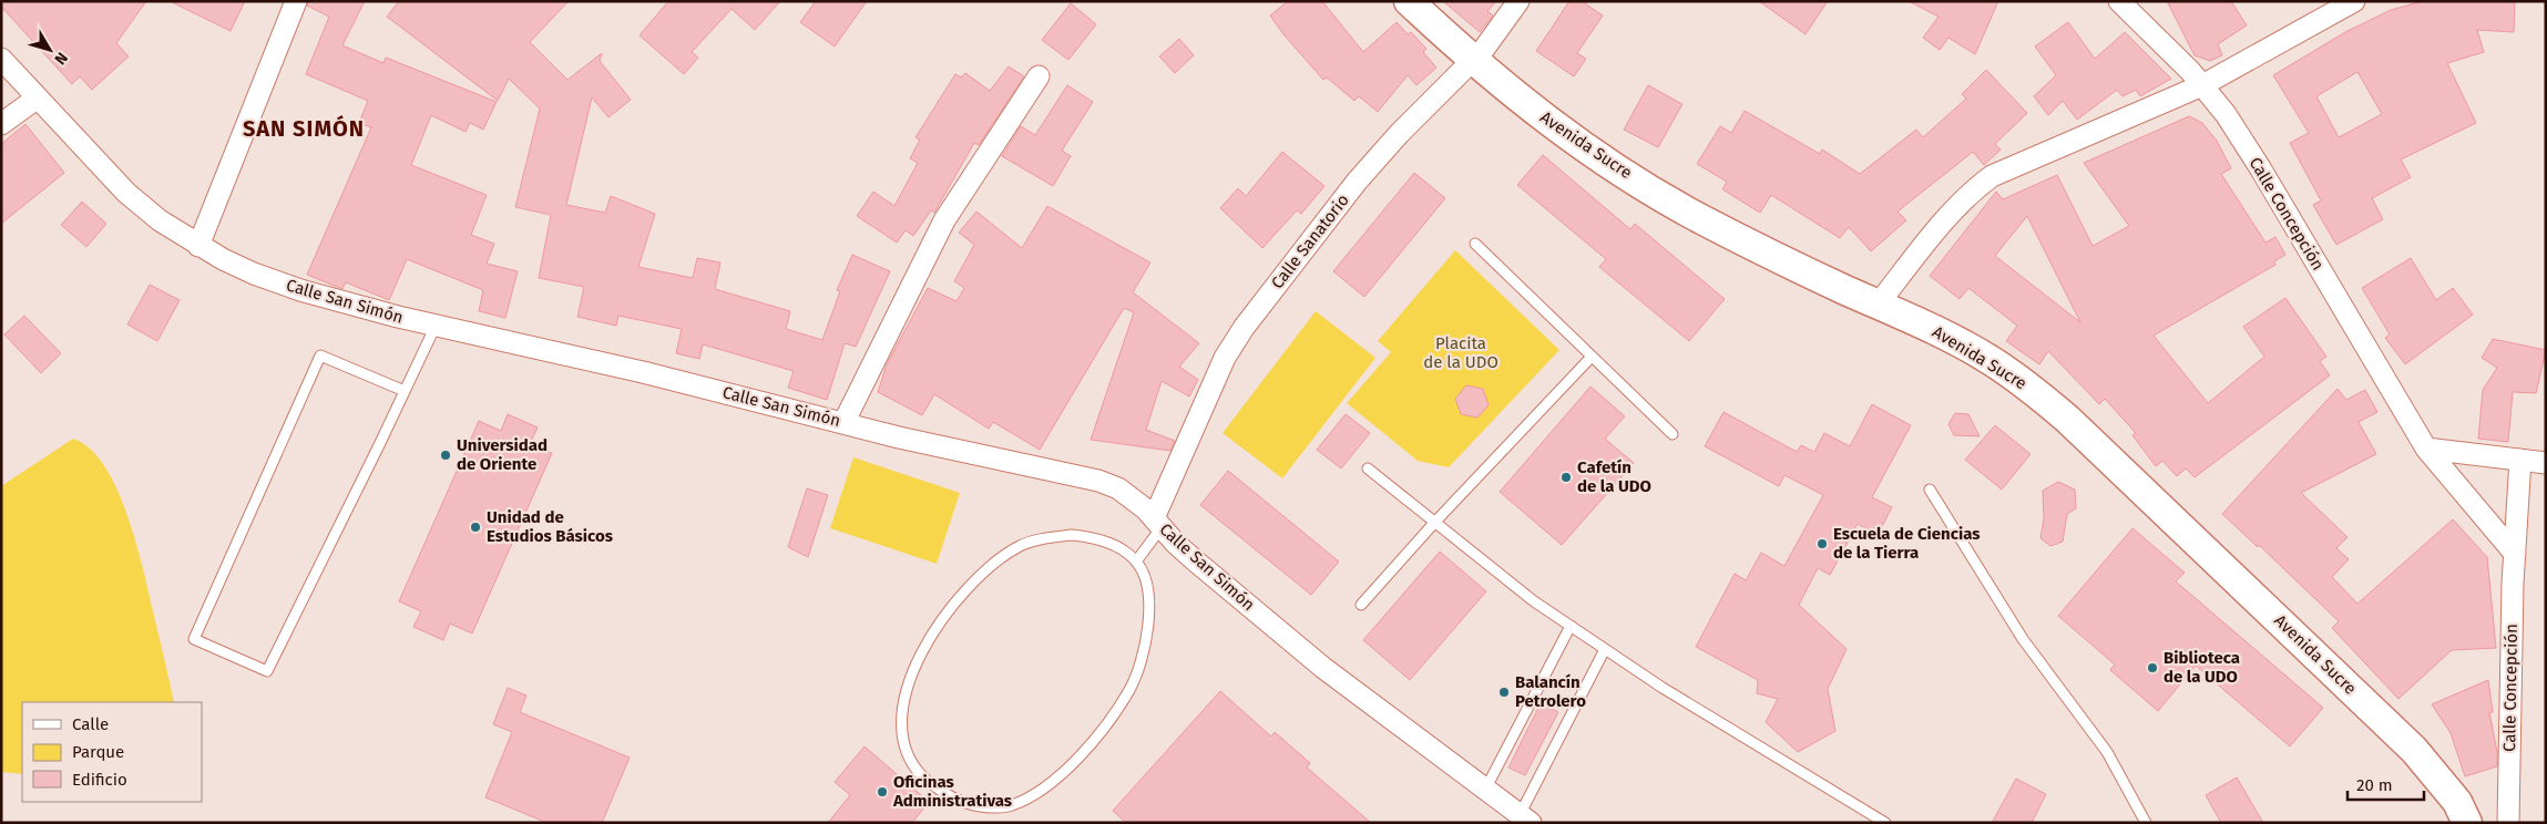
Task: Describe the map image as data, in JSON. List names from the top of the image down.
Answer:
{
  "streets": {
    "street": [
      "Avenida Sucre",
      "Calle Concepción",
      "Calle Sanatorio",
      "Calle San Simón"
    ]
  },
  "crossings": [
    ["Avenida Sucre", "Calle Sanatorio"],
    ["Calle Sanatorio", "Calle San Simón"]
  ],
  "districts": ["SAN SIMÓN"],
  "parks": ["Placita de la UDO"],
  "places": [
    "Universidad de Oriente",
    "Cafetín de la UDO",
    "Unidad de Estudios Básicos",
    "Escuela de Ciencias de la Tierra",
    "Biblioteca de la UDO",
    "Balancín Petrolero",
    "Oficinas Administrativas"
  ],
  "legend": ["Calle", "Parque", "Edificio"],
  "scale_bar": "20 m",
  "north": "bottom right"
}
